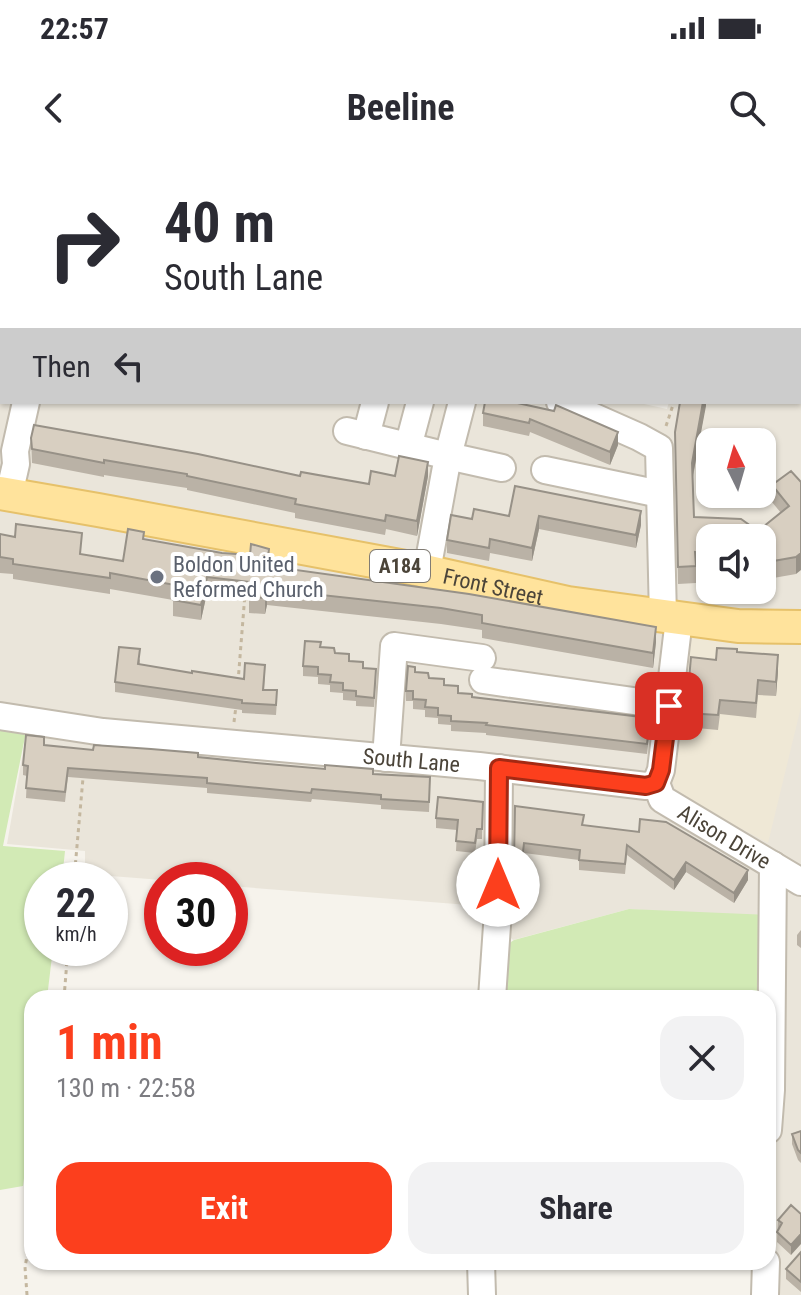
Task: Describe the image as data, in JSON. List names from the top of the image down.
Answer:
{
  "streets": {
    "main road": ["A184", "Front Street"],
    "street": ["South Lane", "Alison Drive"]
  },
  "crossings": [
    ["South Lane", "Alison Drive"]
  ],
  "places": ["Boldon United Reformed Church"],
  "north": "top",
  "page": {
    "status": "22:57",
    "header": "Beeline",
    "turn": ["40 m", "South Lane"],
    "then": "Then",
    "speed": "22 km/h",
    "limit": "30",
    "heading": ["1 min", "130 m · 22:58"],
    "buttons": ["Exit", "Share"]
  }
}
